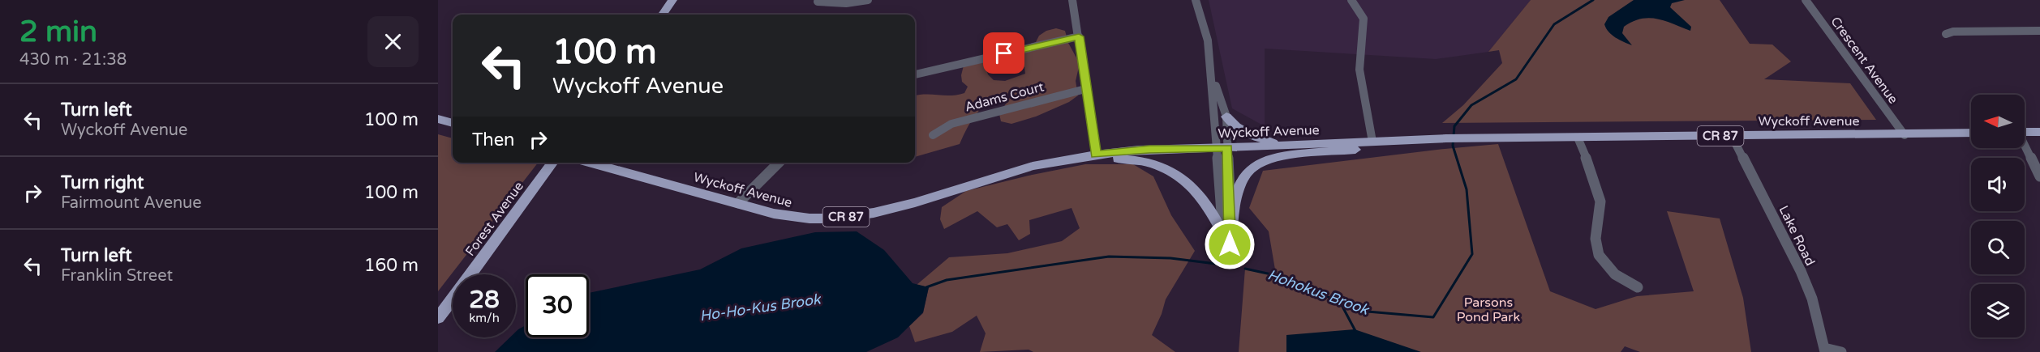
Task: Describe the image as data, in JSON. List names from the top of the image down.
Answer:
{
  "streets": {
    "main road": ["Wyckoff Avenue", "CR 87", "Forest Avenue"],
    "street": ["Crescent Avenue", "Adams Court", "Lake Road"]
  },
  "crossings": [
    ["Crescent Avenue", "Wyckoff Avenue"],
    ["Wyckoff Avenue", "Lake Road"]
  ],
  "water": ["Hohokus Brook", "Ho-Ho-Kus Brook"],
  "parks": ["Parsons Pond Park"],
  "north": "left",
  "page": {
    "heading": ["2 min", "430 m · 21:38"],
    "turn": ["100 m", "Wyckoff Avenue"],
    "list": [
      {
        "name": "Turn left",
        "note": "Wyckoff Avenue",
        "value": "100 m"
      },
      {
        "name": "Turn right",
        "note": "Fairmount Avenue",
        "value": "100 m"
      },
      {
        "name": "Turn left",
        "note": "Franklin Street",
        "value": "160 m"
      }
    ],
    "then": "Then",
    "speed": "28 km/h",
    "limit": "30"
  }
}
